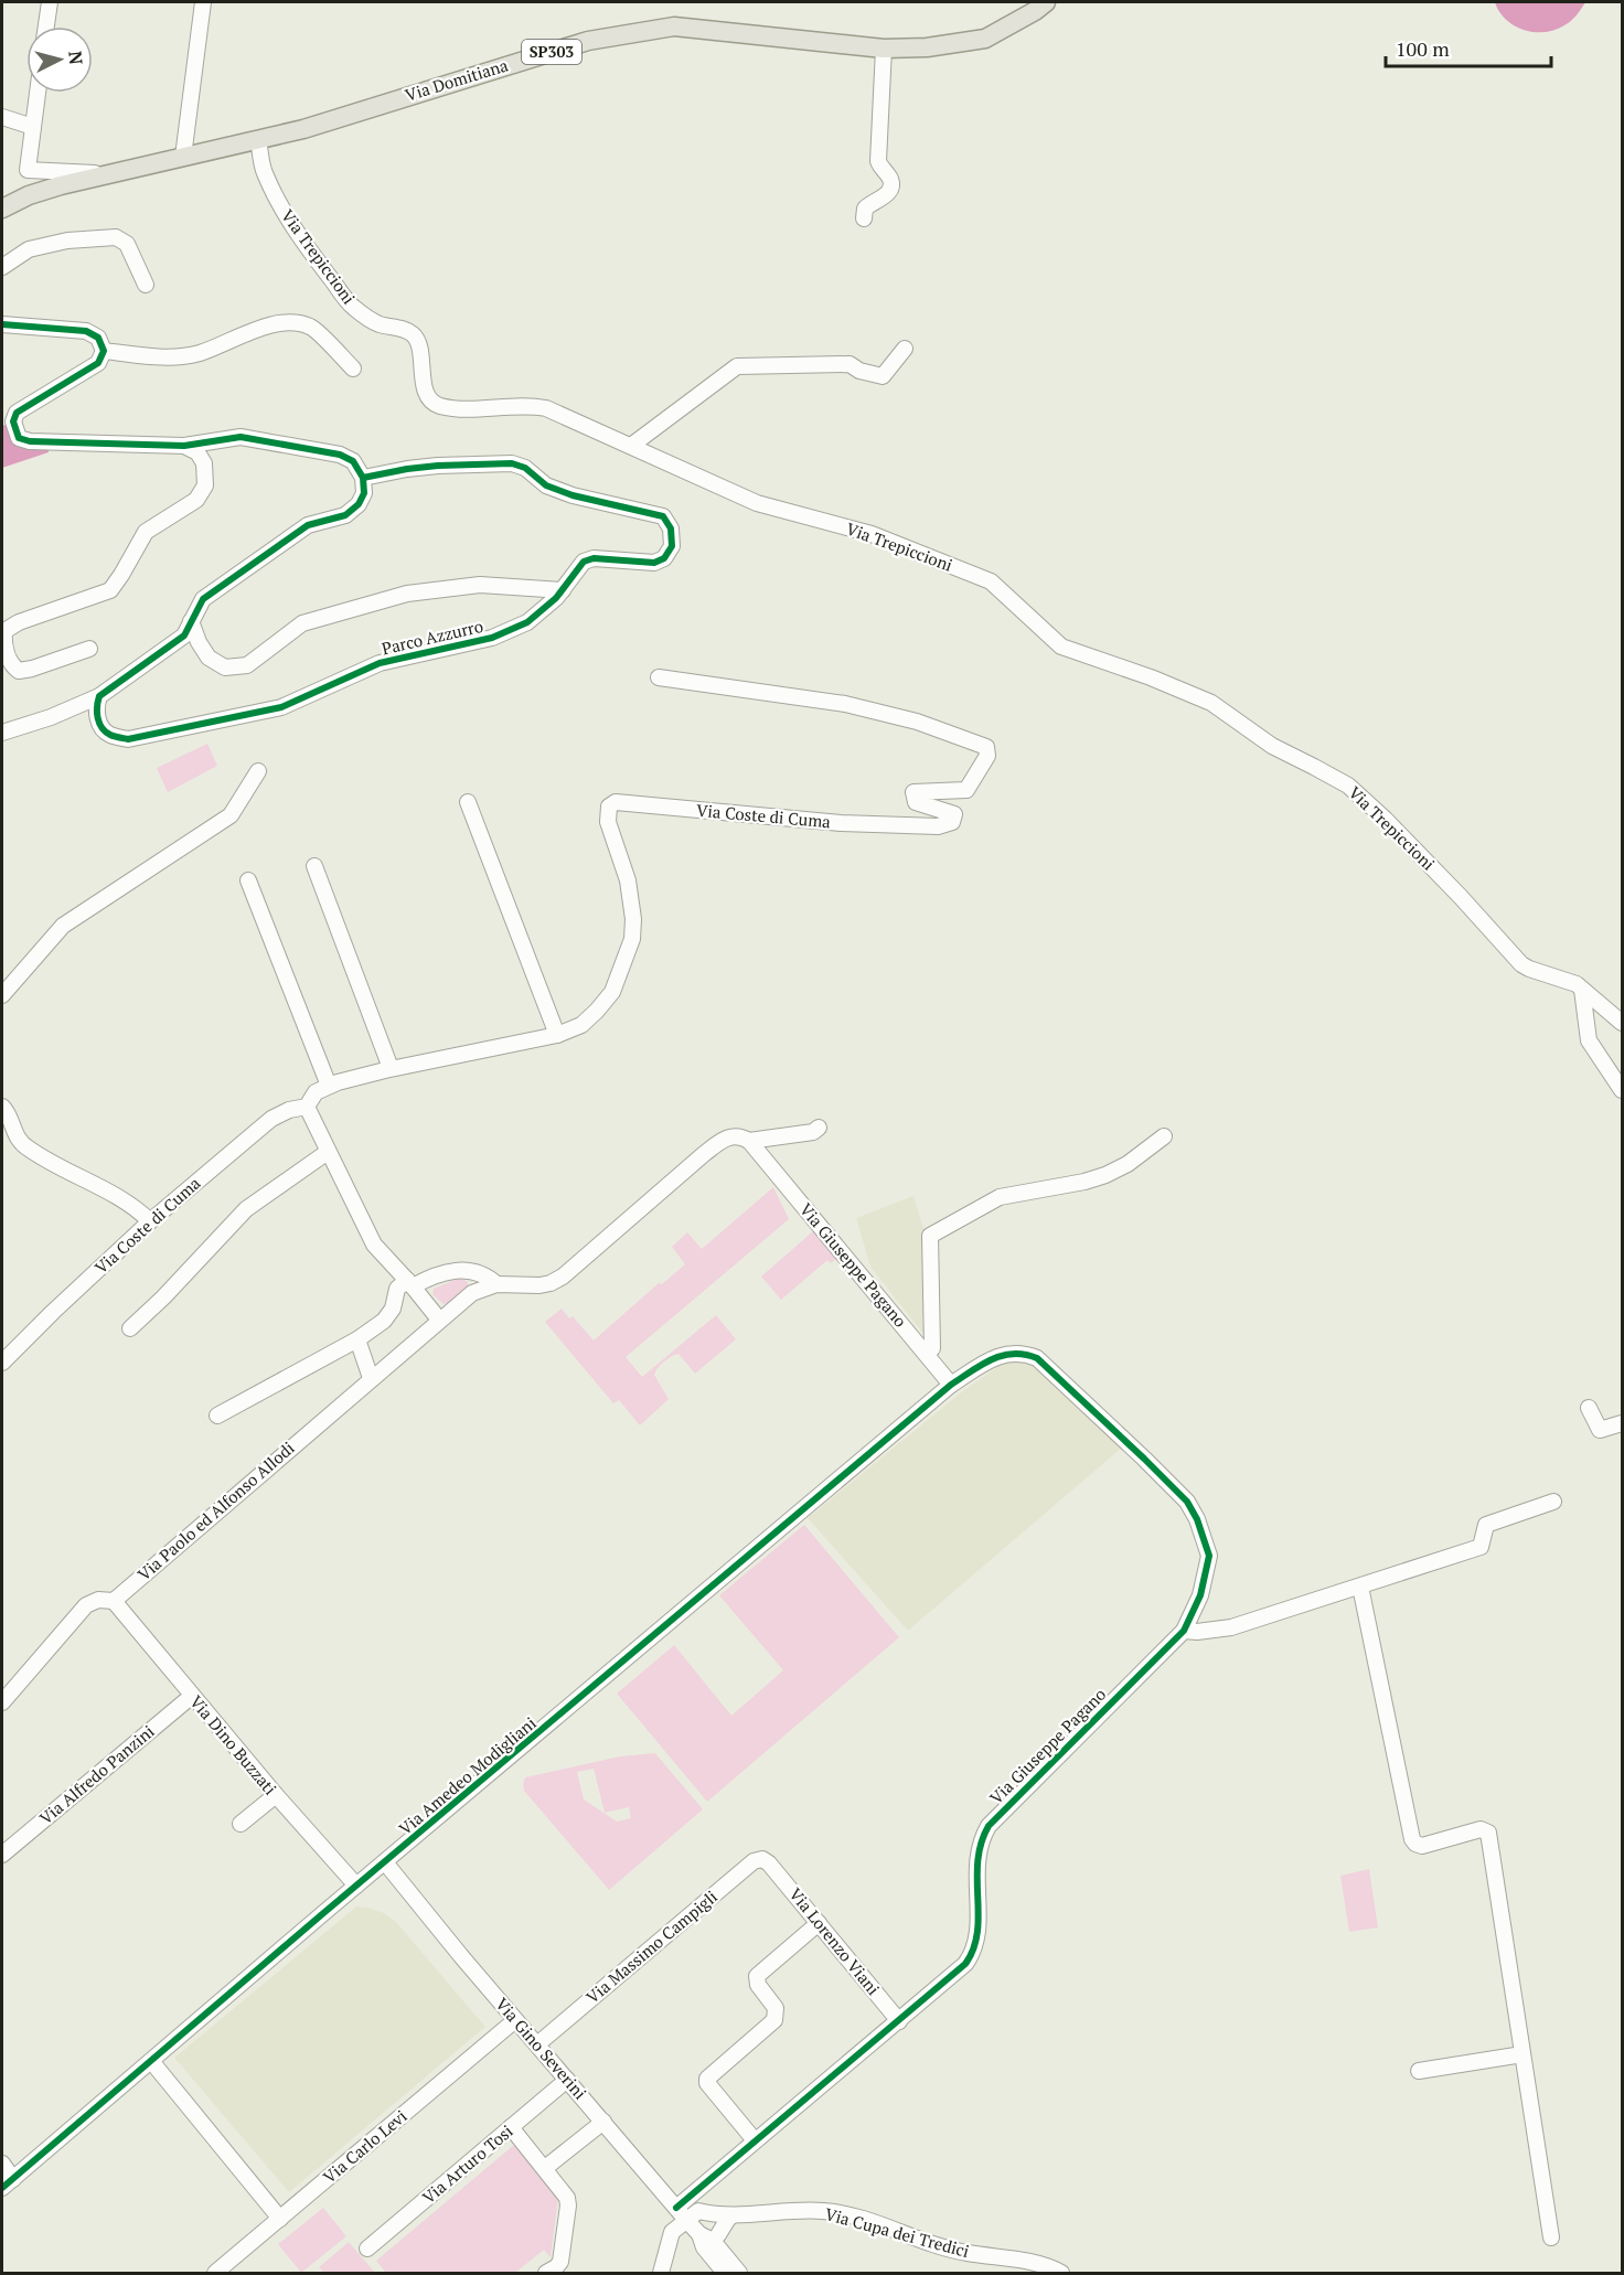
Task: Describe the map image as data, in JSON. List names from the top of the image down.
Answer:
{
  "streets": {
    "main road": ["SP303", "Via Domitiana"],
    "street": [
      "Via Trepiccioni",
      "Parco Azzurro",
      "Via Coste di Cuma",
      "Via Giuseppe Pagano",
      "Via Paolo ed Alfonso Allodi",
      "Via Dino Buzzati",
      "Via Alfredo Panzini",
      "Via Amedeo Modigliani",
      "Via Lorenzo Viani",
      "Via Massimo Campigli",
      "Via Gino Severini",
      "Via Carlo Levi",
      "Via Arturo Tosi",
      "Via Cupa dei Tredici"
    ]
  },
  "crossings": [
    ["Via Domitiana", "Via Trepiccioni"],
    ["Via Giuseppe Pagano", "Via Paolo ed Alfonso Allodi"],
    ["Via Giuseppe Pagano", "Via Amedeo Modigliani"],
    ["Via Giuseppe Pagano", "Via Lorenzo Viani"],
    ["Via Giuseppe Pagano", "Via Gino Severini"],
    ["Via Giuseppe Pagano", "Via Cupa dei Tredici"],
    ["Via Paolo ed Alfonso Allodi", "Via Dino Buzzati"],
    ["Via Dino Buzzati", "Via Alfredo Panzini"],
    ["Via Dino Buzzati", "Via Amedeo Modigliani"],
    ["Via Amedeo Modigliani", "Via Gino Severini"],
    ["Via Lorenzo Viani", "Via Massimo Campigli"],
    ["Via Massimo Campigli", "Via Gino Severini"],
    ["Via Gino Severini", "Via Carlo Levi"],
    ["Via Gino Severini", "Via Arturo Tosi"],
    ["Via Gino Severini", "Via Cupa dei Tredici"]
  ],
  "scale_bar": "100 m",
  "north": "right"
}
